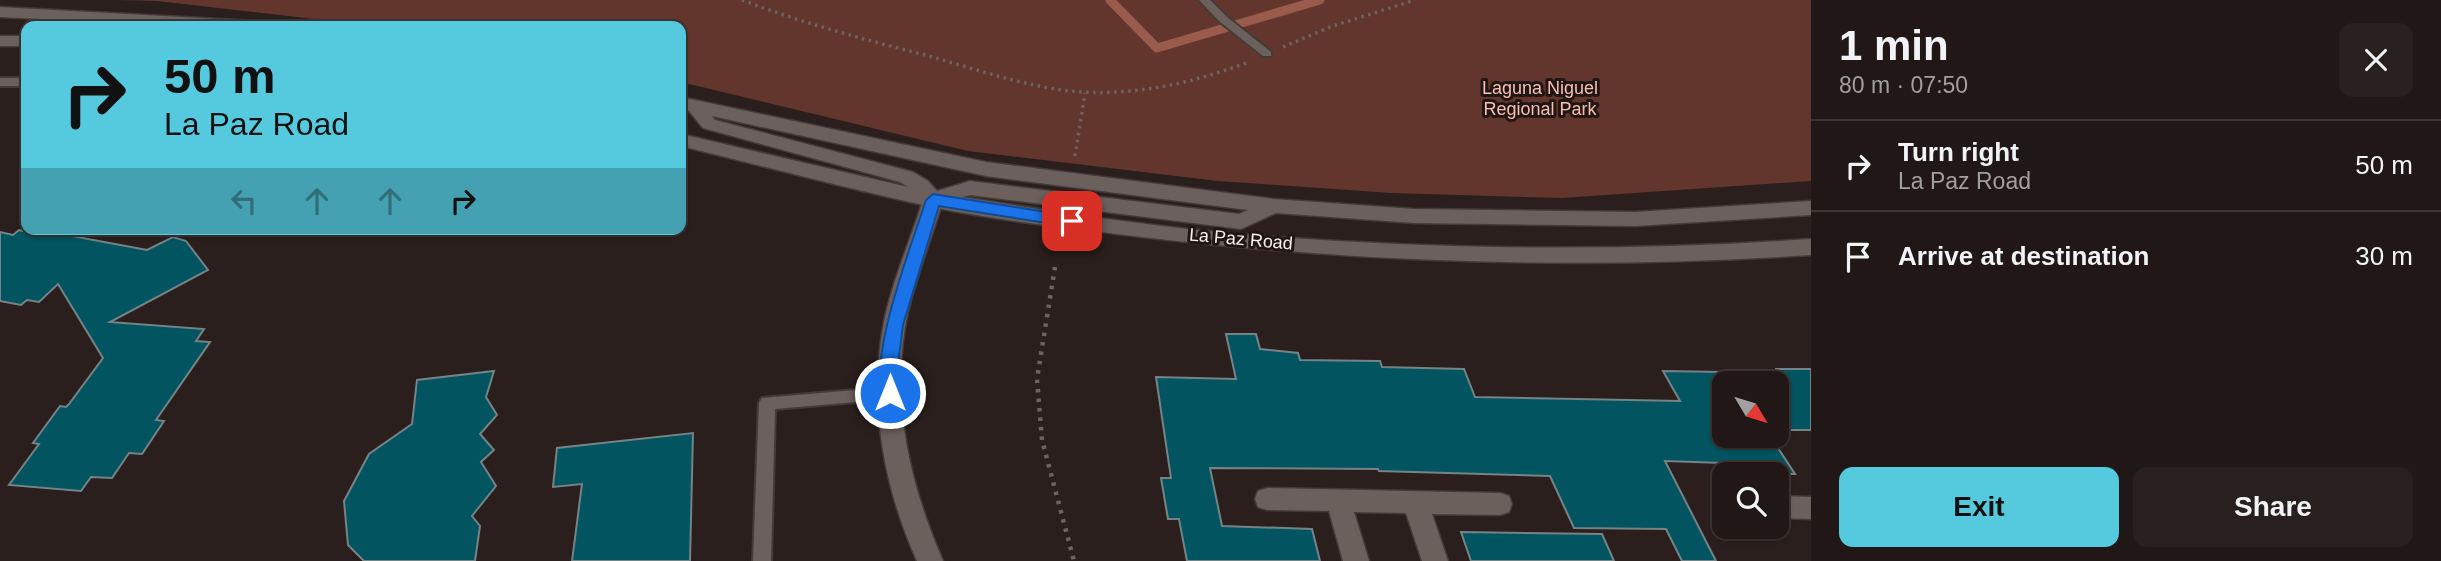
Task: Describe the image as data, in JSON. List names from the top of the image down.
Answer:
{
  "streets": {
    "main road": ["La Paz Road"]
  },
  "parks": ["Laguna Niguel Regional Park"],
  "north": "bottom right",
  "page": {
    "heading": ["1 min", "80 m · 07:50"],
    "turn": ["50 m", "La Paz Road"],
    "list": [
      {
        "name": "Turn right",
        "note": "La Paz Road",
        "value": "50 m"
      },
      {
        "name": "Arrive at destination",
        "value": "30 m"
      }
    ],
    "buttons": ["Exit", "Share"]
  }
}
